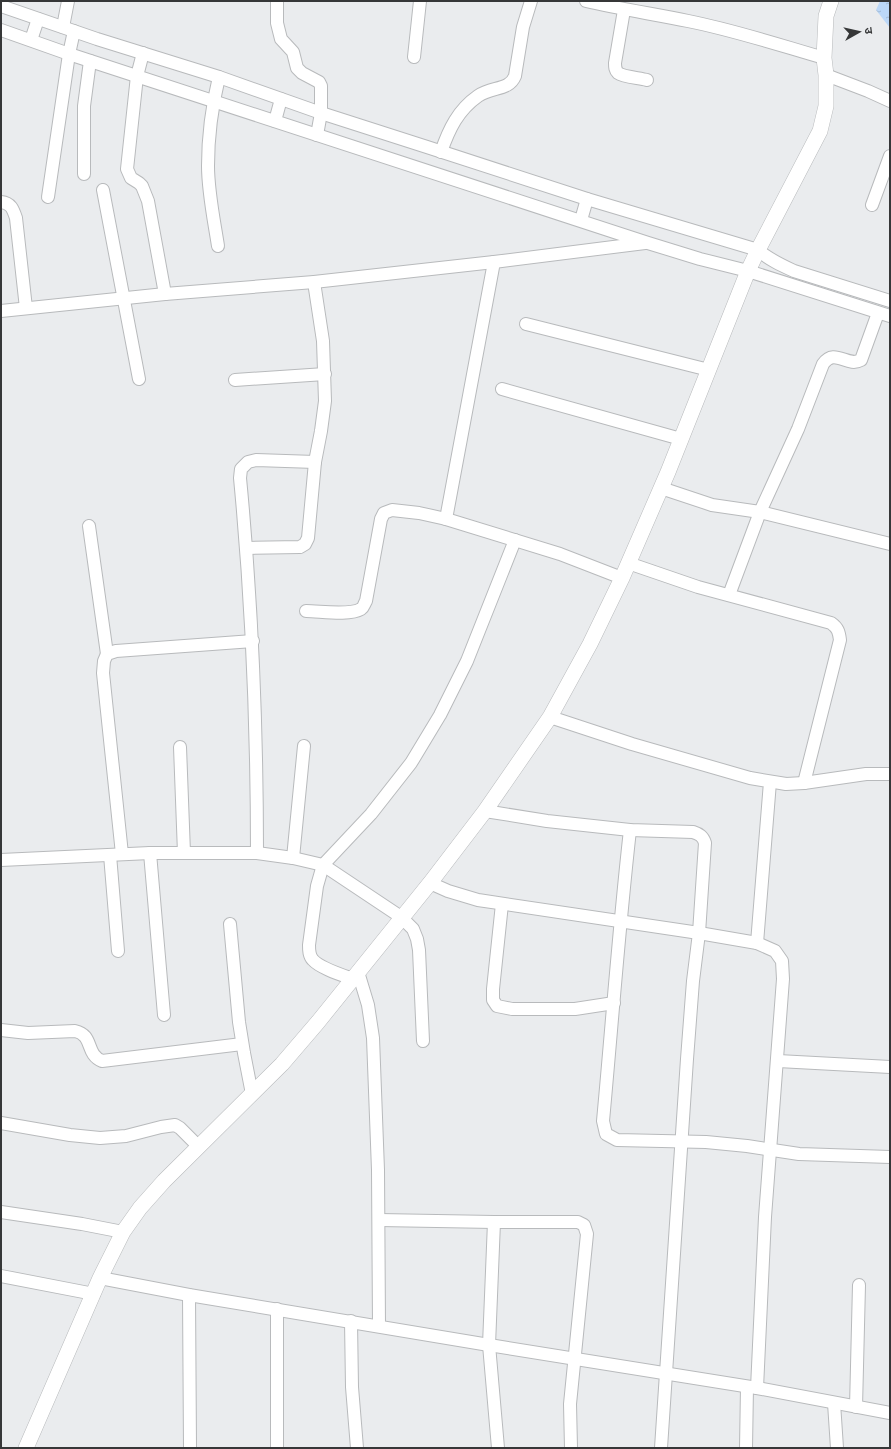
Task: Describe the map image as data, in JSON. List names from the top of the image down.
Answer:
{
  "north": "right"
}
